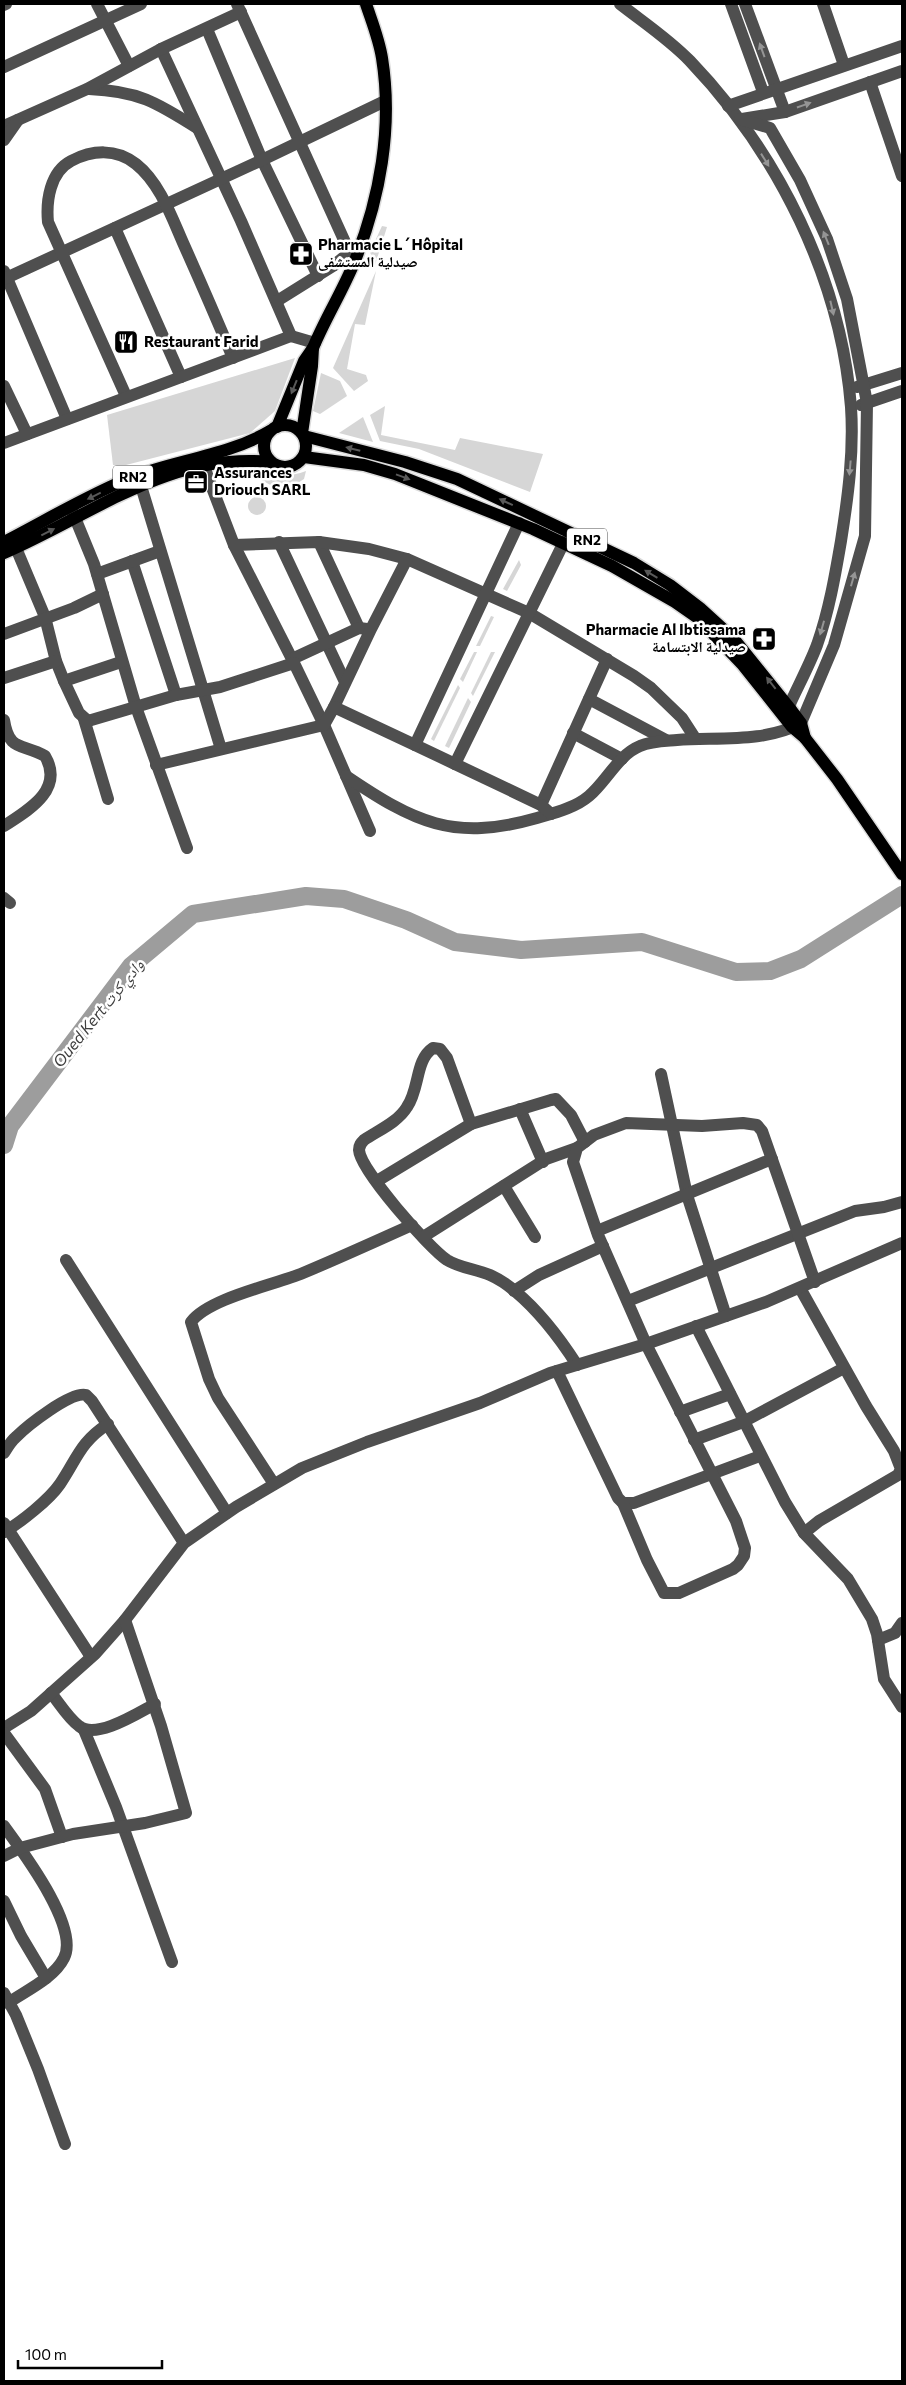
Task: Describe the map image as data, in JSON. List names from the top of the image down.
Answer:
{
  "streets": {
    "main road": ["RN2"]
  },
  "water": ["Oued Kert وادي كرت"],
  "places": {
    "pharmacy": ["Pharmacie L´Hôpital صيدلية المستشفى", "Pharmacie Al Ibtissama صيدلية الابتسامة"],
    "restaurant": ["Restaurant Farid"],
    "office": ["Assurances Driouch SARL"]
  },
  "scale_bar": "100 m"
}
